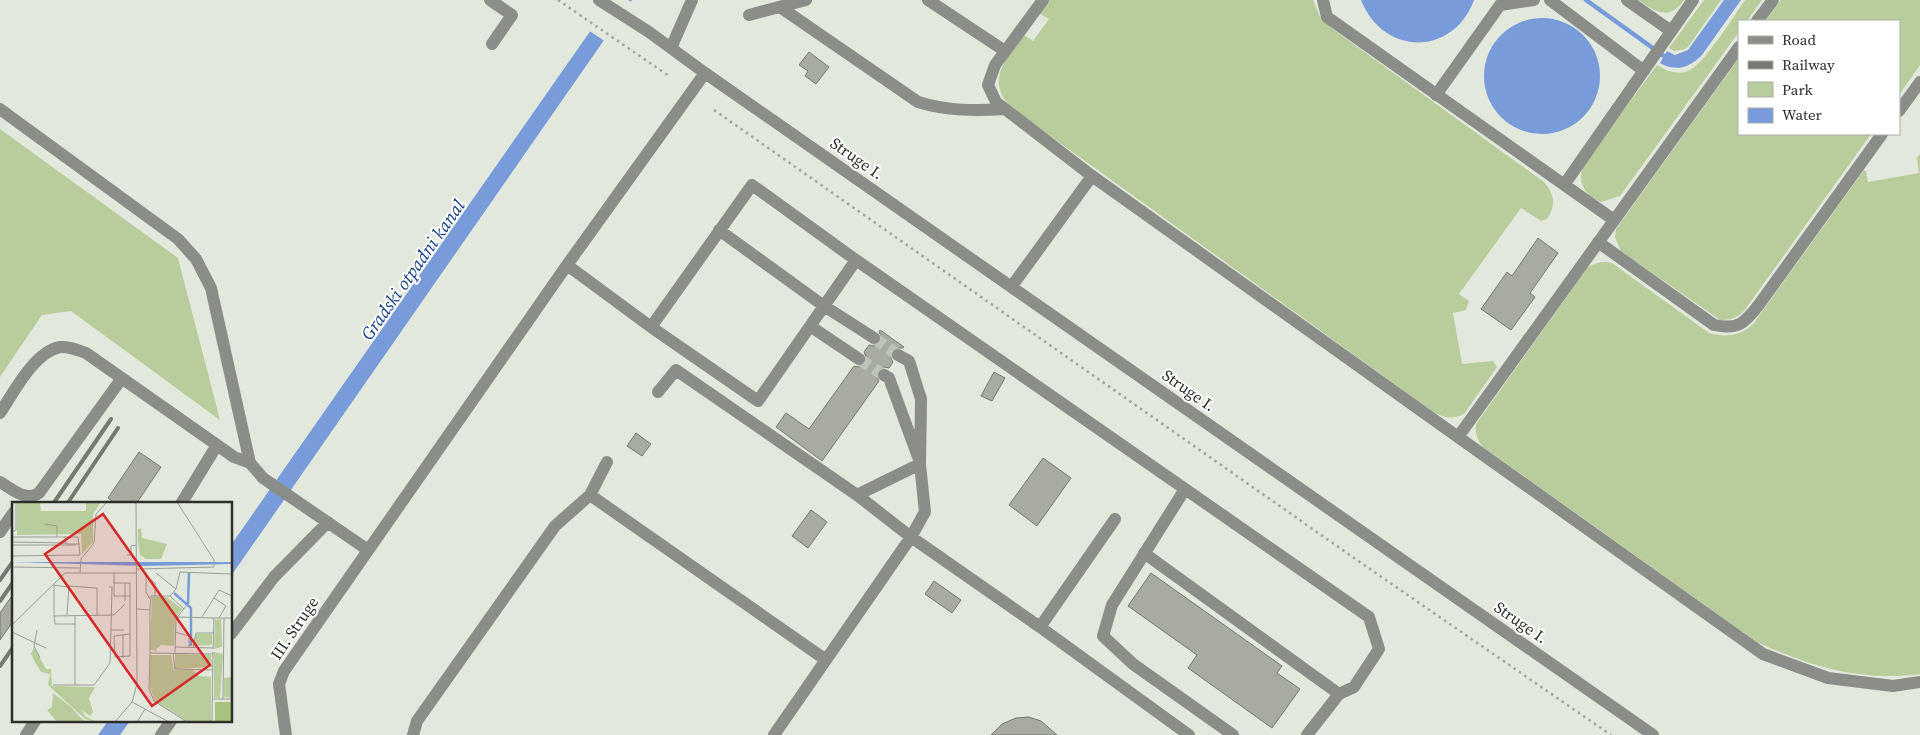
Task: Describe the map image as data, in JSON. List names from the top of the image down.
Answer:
{
  "streets": {
    "street": ["Struge I.", "III. Struge"]
  },
  "crossings": [
    ["Struge I.", "III. Struge"]
  ],
  "water": ["Gradski otpadni kanal"],
  "legend": [
    "Road",
    "Railway",
    "Park",
    "Water"
  ]
}
